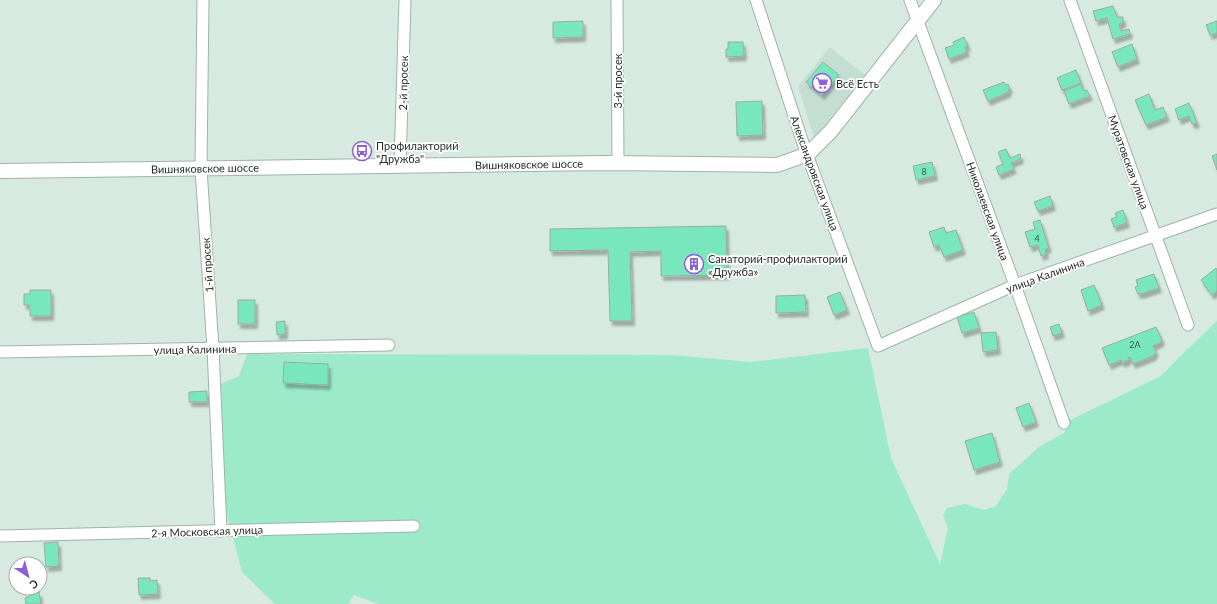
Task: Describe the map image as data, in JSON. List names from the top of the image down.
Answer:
{
  "streets": {
    "street": [
      "3-й просек",
      "2-й просек",
      "Муратовская улица",
      "Вишняковское шоссе",
      "Александровская улица",
      "Николаевская улица",
      "1-й просек",
      "улица Калинина",
      "2-я Московская улица"
    ]
  },
  "crossings": [
    ["3-й просек", "Вишняковское шоссе"],
    ["2-й просек", "Вишняковское шоссе"],
    ["Муратовская улица", "улица Калинина"],
    ["Вишняковское шоссе", "Александровская улица"],
    ["Вишняковское шоссе", "Николаевская улица"],
    ["Вишняковское шоссе", "1-й просек"],
    ["Александровская улица", "улица Калинина"],
    ["Николаевская улица", "улица Калинина"],
    ["1-й просек", "улица Калинина"],
    ["1-й просек", "2-я Московская улица"]
  ],
  "places": {
    "supermarket": ["Всё Есть"],
    "bus stop": ["Профилакторий \"Дружба\""],
    "building": ["Санаторий-профилакторий «Дружба»"]
  },
  "house_numbers": ["8", "4", "2А"],
  "north": "bottom right"
}
